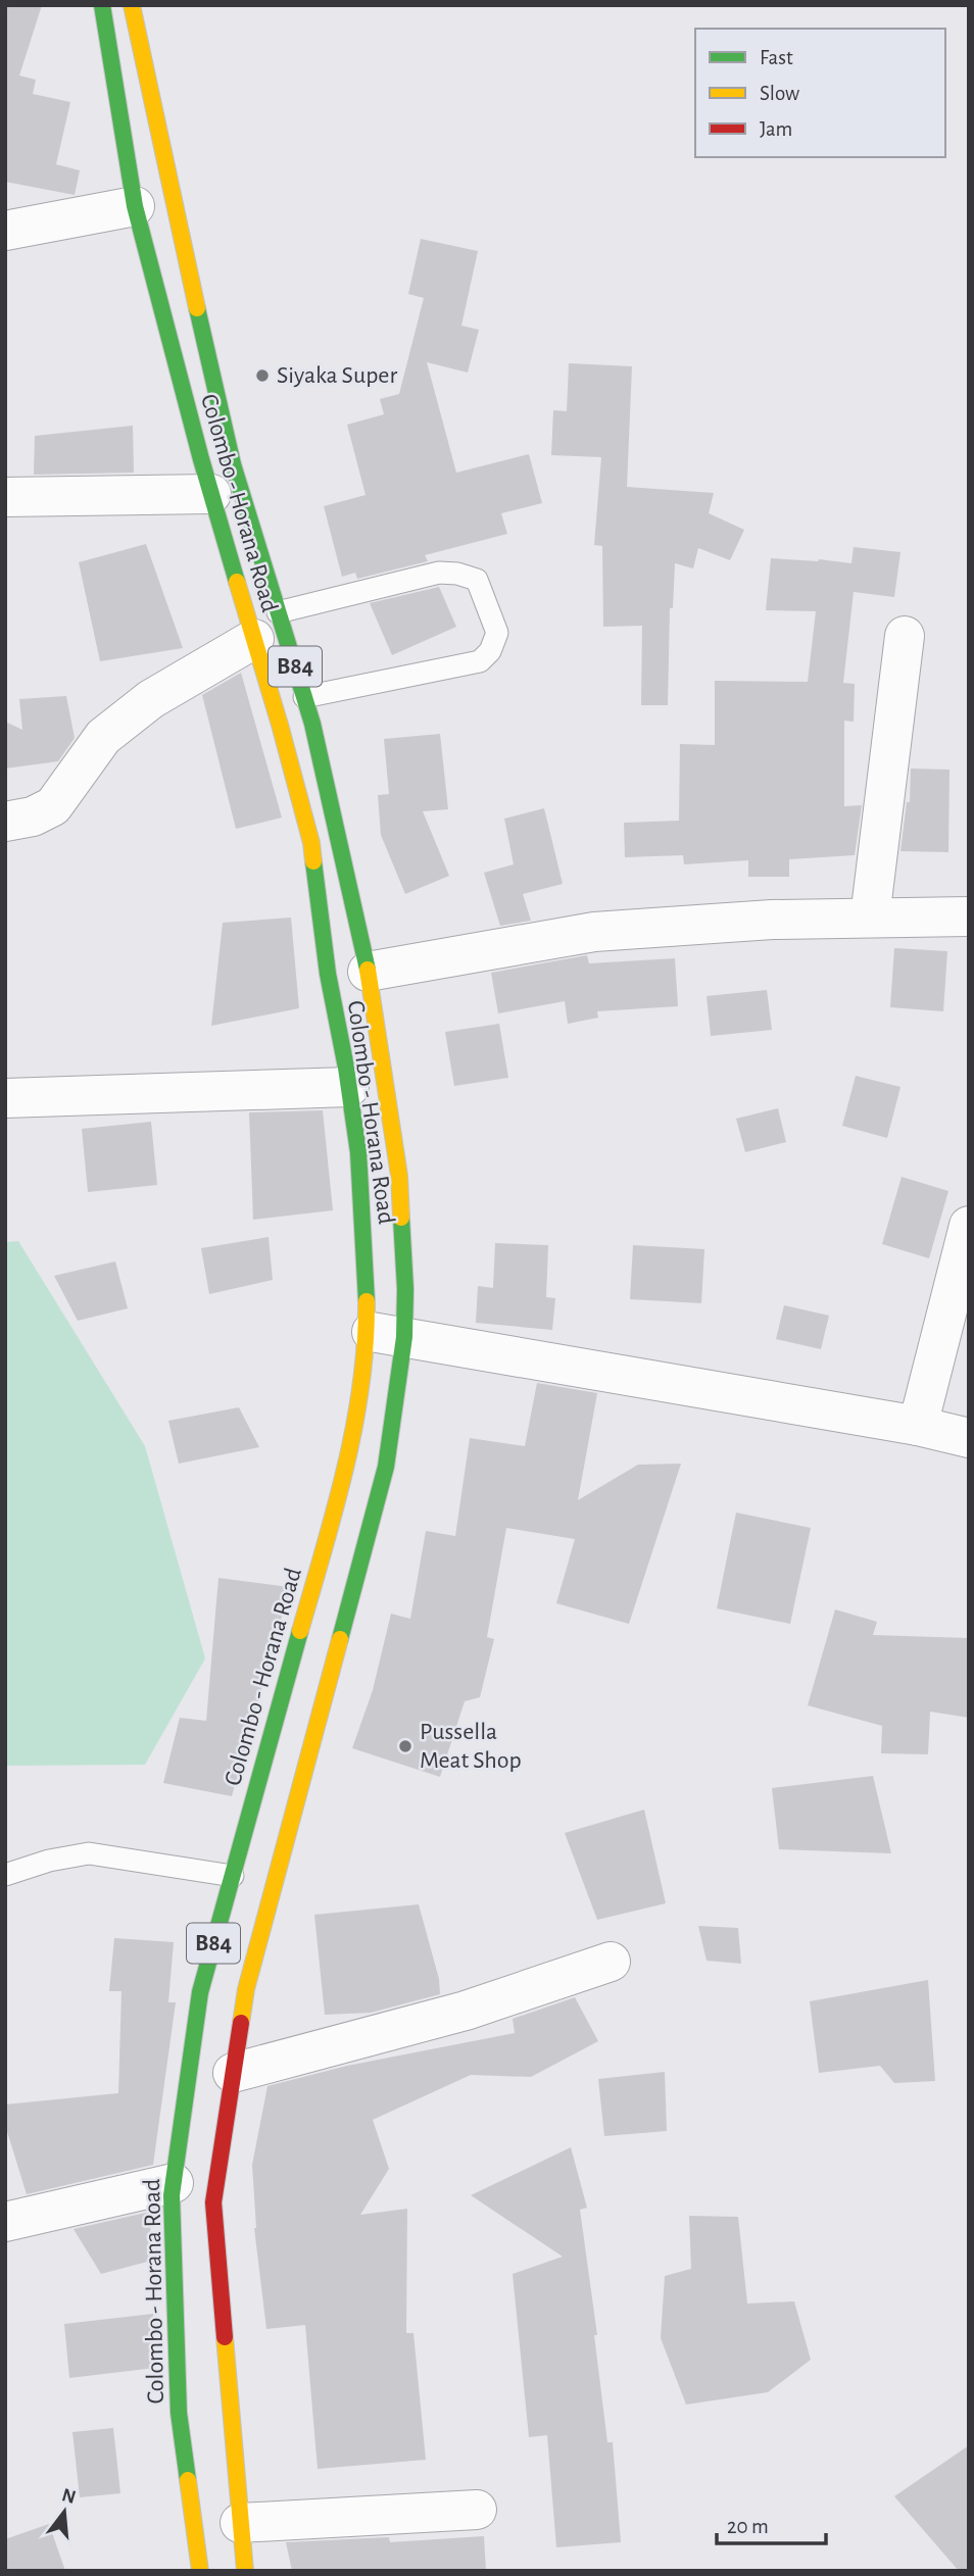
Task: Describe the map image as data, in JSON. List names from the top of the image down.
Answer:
{
  "streets": {
    "main road": ["Colombo - Horana Road", "B84"]
  },
  "places": ["Siyaka Super", "Pussella Meat Shop"],
  "legend": ["Fast", "Slow", "Jam"],
  "scale_bar": "20 m",
  "north": "top"
}
